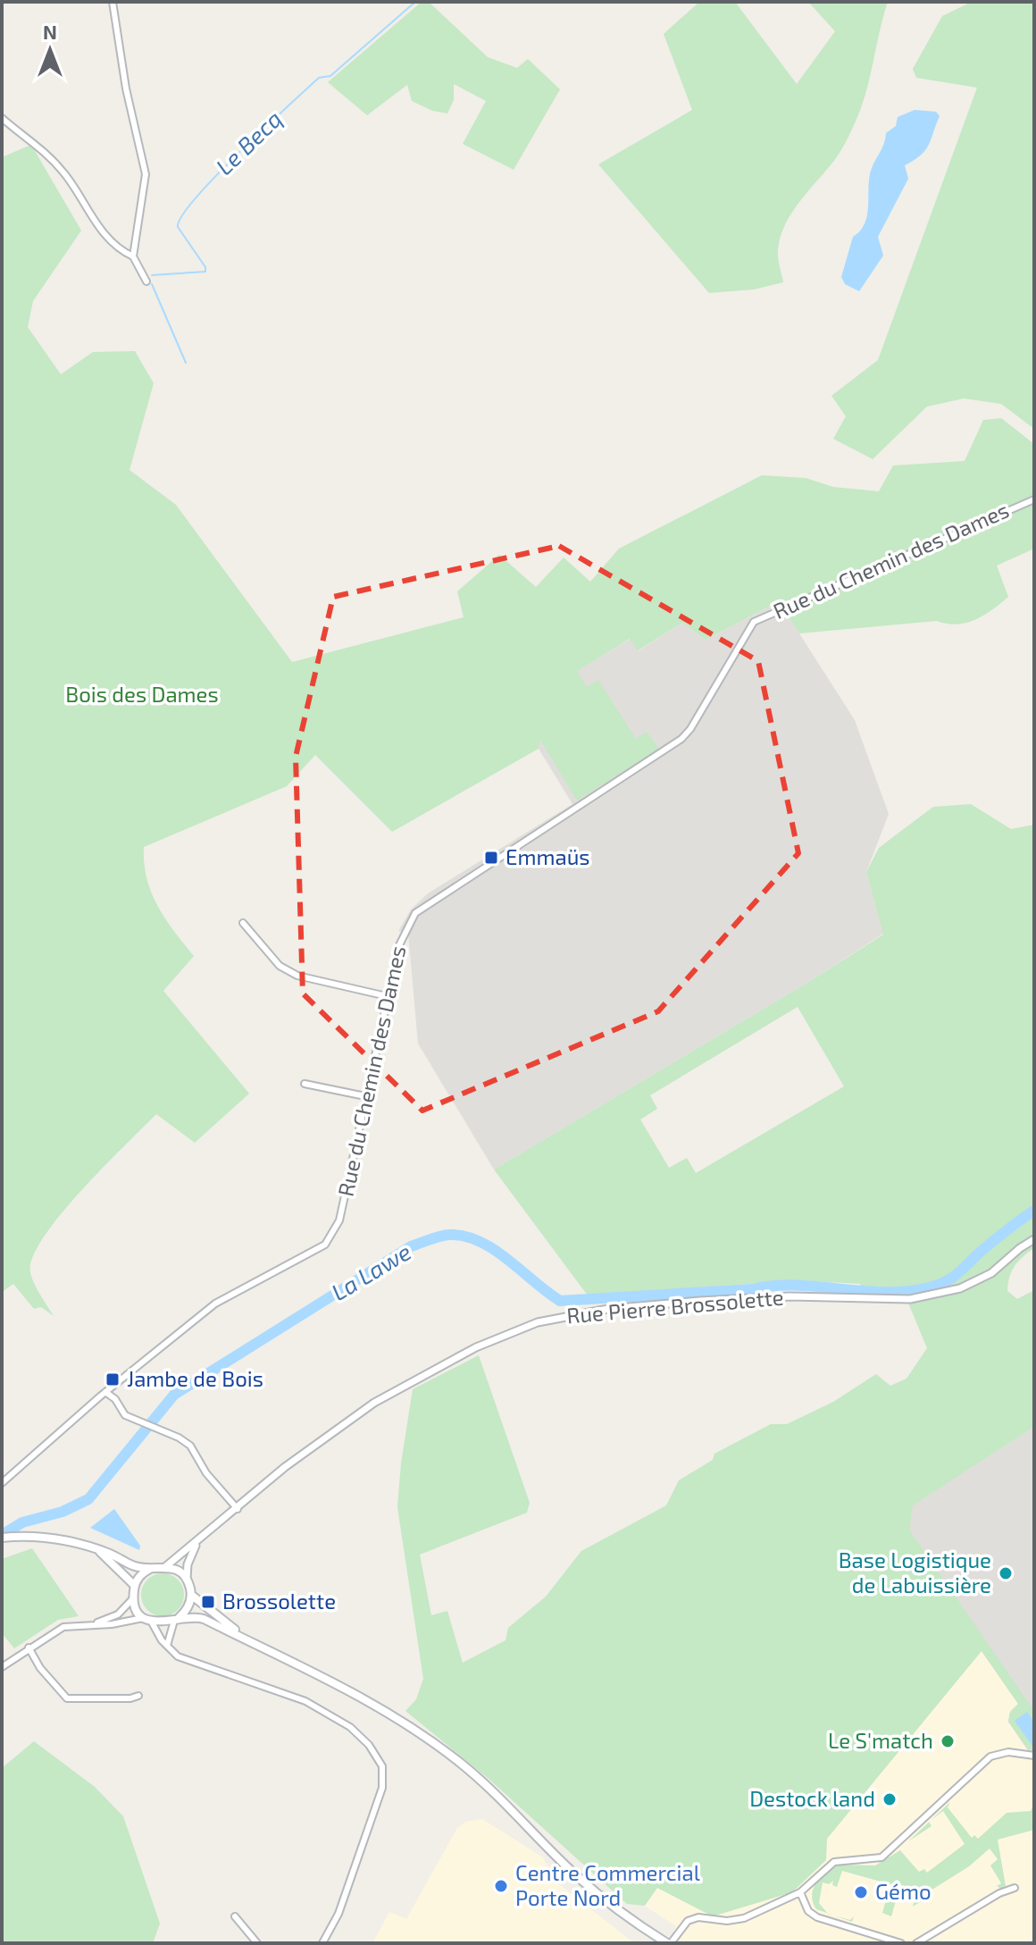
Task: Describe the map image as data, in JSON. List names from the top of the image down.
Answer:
{
  "streets": {
    "street": ["Rue du Chemin des Dames", "Rue Pierre Brossolette"]
  },
  "water": ["Le Becq", "La Lawe"],
  "parks": ["Bois des Dames"],
  "places": {
    "transit": ["Emmaüs", "Jambe de Bois", "Brossolette"],
    "other": [
      "Base Logistique de Labuissière",
      "Le S'match",
      "Destock land",
      "Centre Commercial Porte Nord",
      "Gémo"
    ]
  },
  "north": "top"
}
